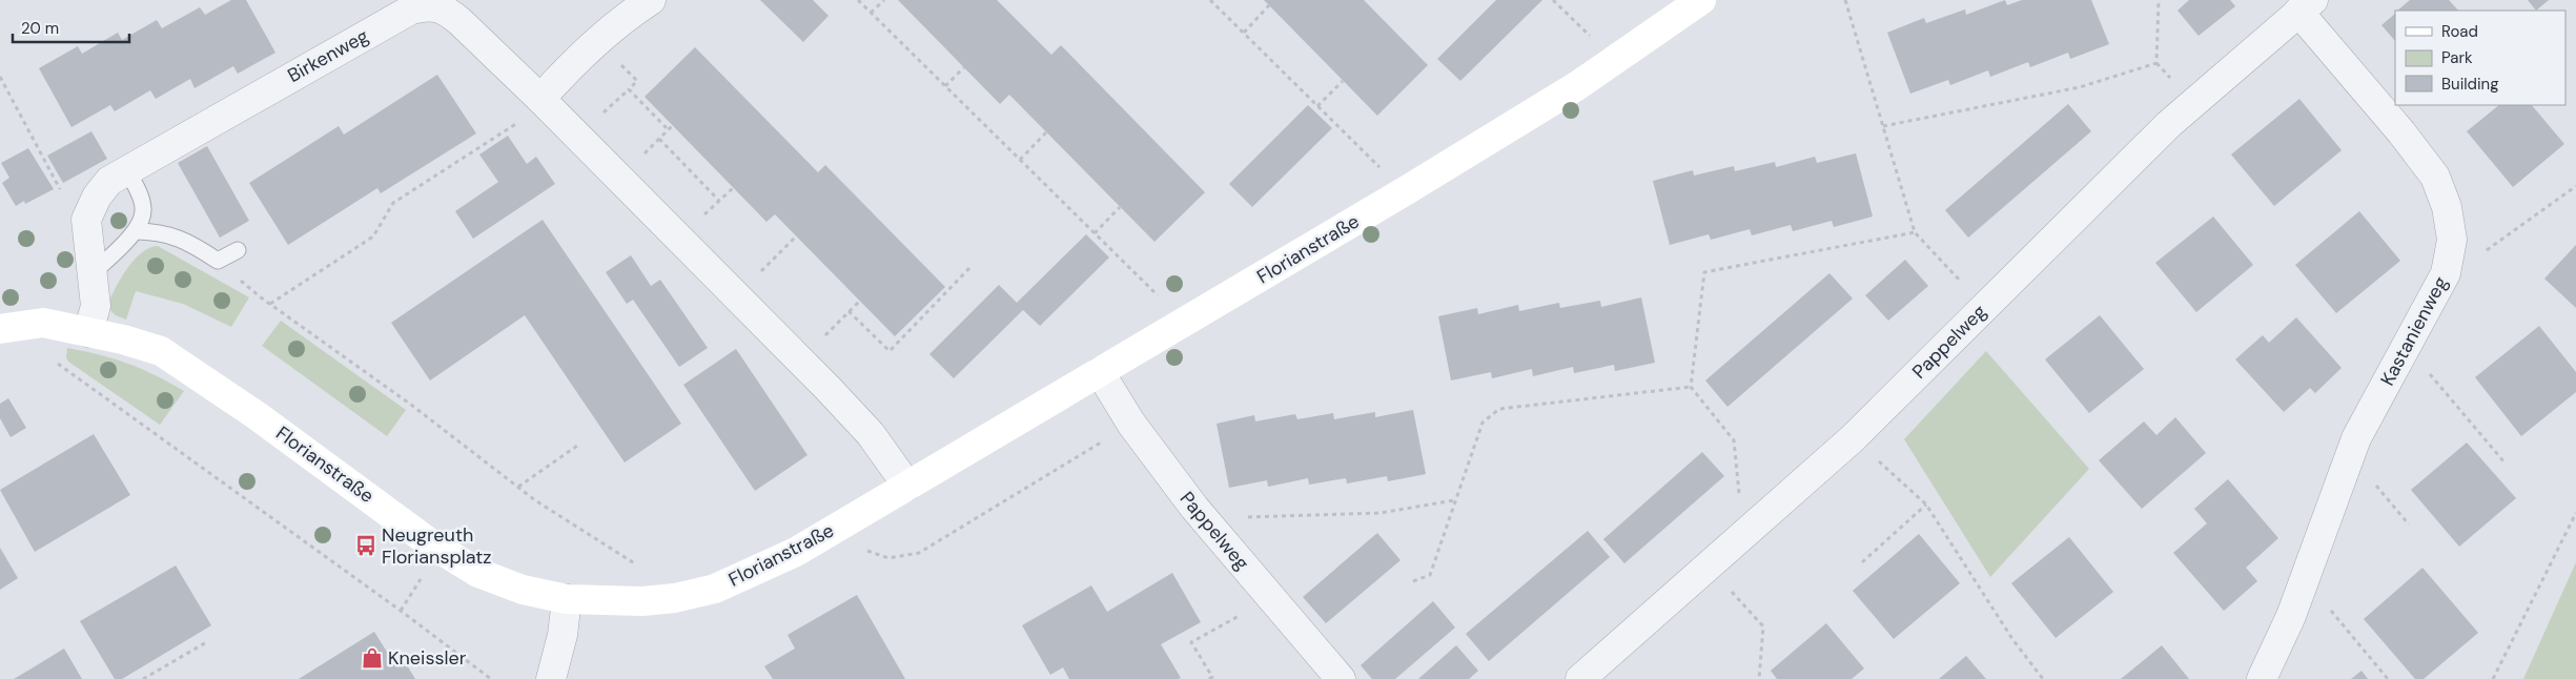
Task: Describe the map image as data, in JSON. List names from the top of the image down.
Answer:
{
  "streets": {
    "street": [
      "Birkenweg",
      "Florianstraße",
      "Kastanienweg",
      "Pappelweg"
    ]
  },
  "crossings": [
    ["Florianstraße", "Pappelweg"],
    ["Kastanienweg", "Pappelweg"]
  ],
  "places": {
    "bus stop": ["Neugreuth Floriansplatz"],
    "shop": ["Kneissler"]
  },
  "legend": ["Road", "Park", "Building"],
  "scale_bar": "20 m"
}
